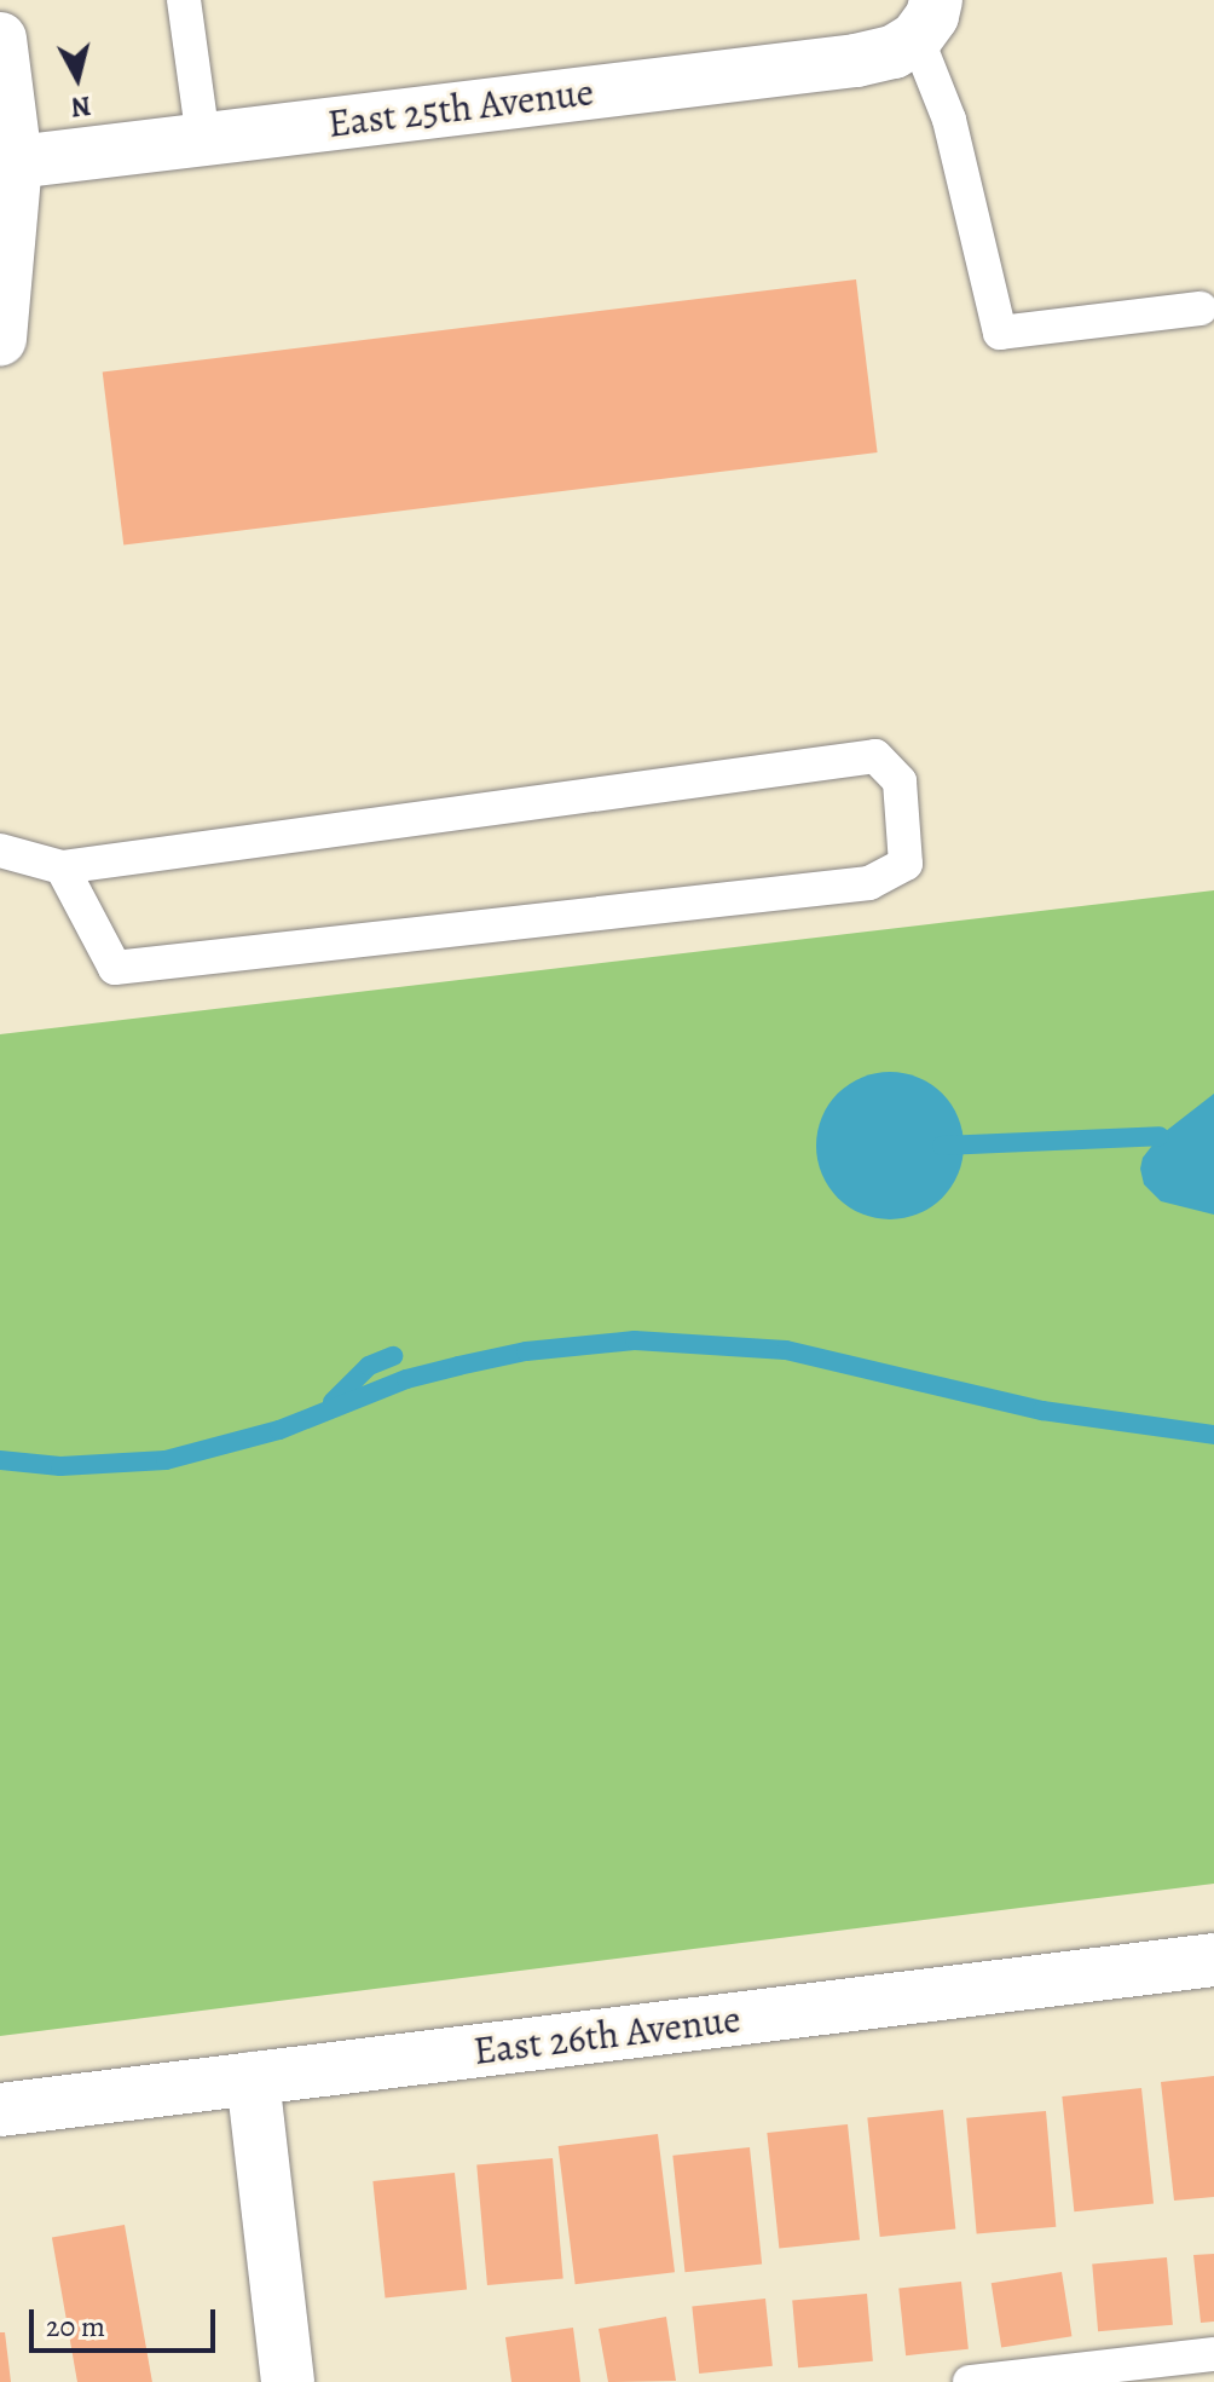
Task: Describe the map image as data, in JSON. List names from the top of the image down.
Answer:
{
  "streets": {
    "street": ["East 25th Avenue", "East 26th Avenue"]
  },
  "scale_bar": "20 m",
  "north": "bottom"
}
